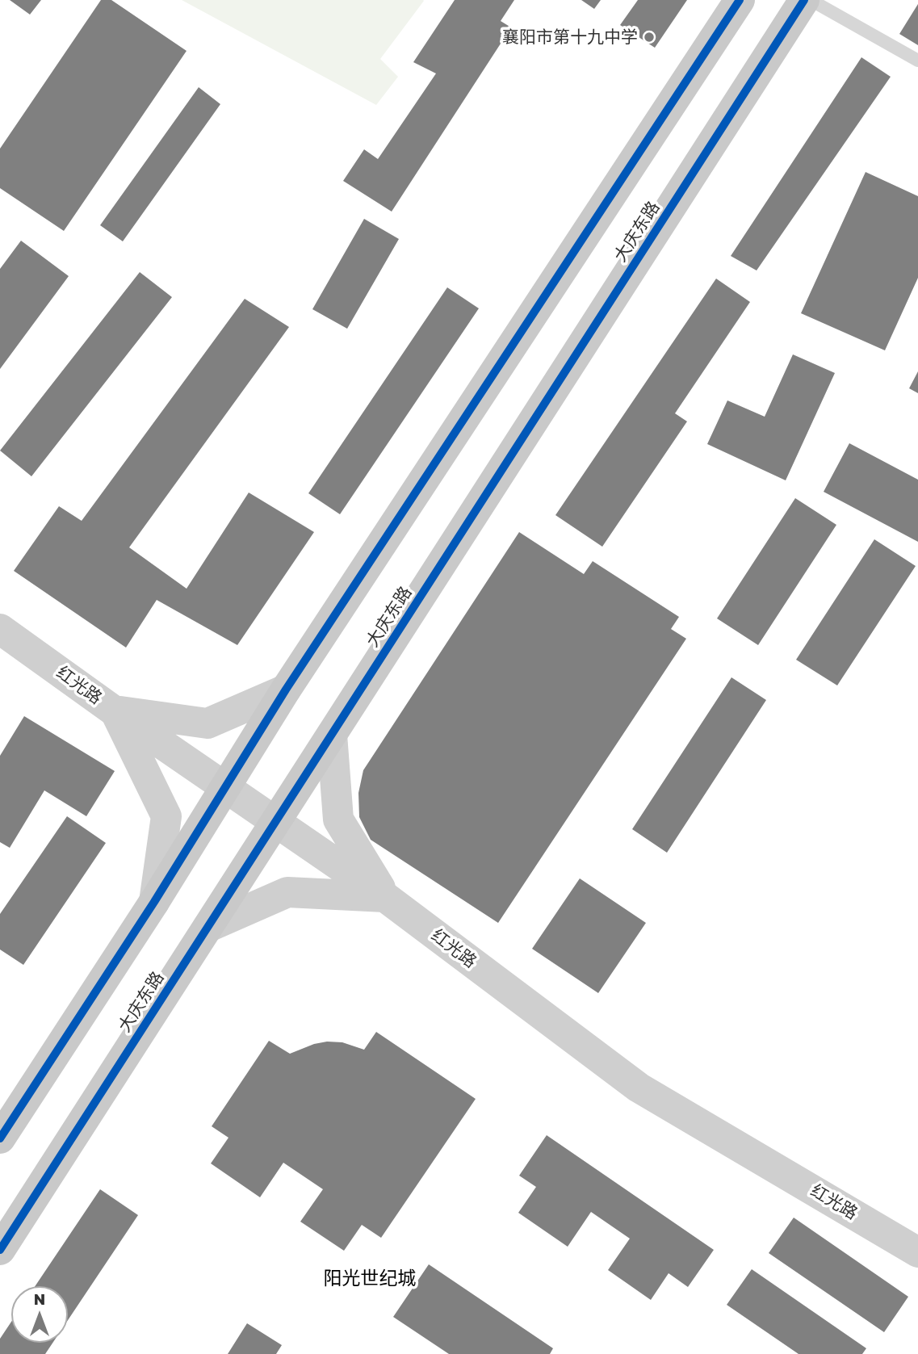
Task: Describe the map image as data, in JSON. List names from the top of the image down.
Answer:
{
  "streets": {
    "main road": ["大庆东路"],
    "street": ["红光路"]
  },
  "crossings": [
    ["大庆东路", "红光路"]
  ],
  "districts": ["阳光世纪城"],
  "places": ["襄阳市第十九中学"],
  "north": "top"
}
